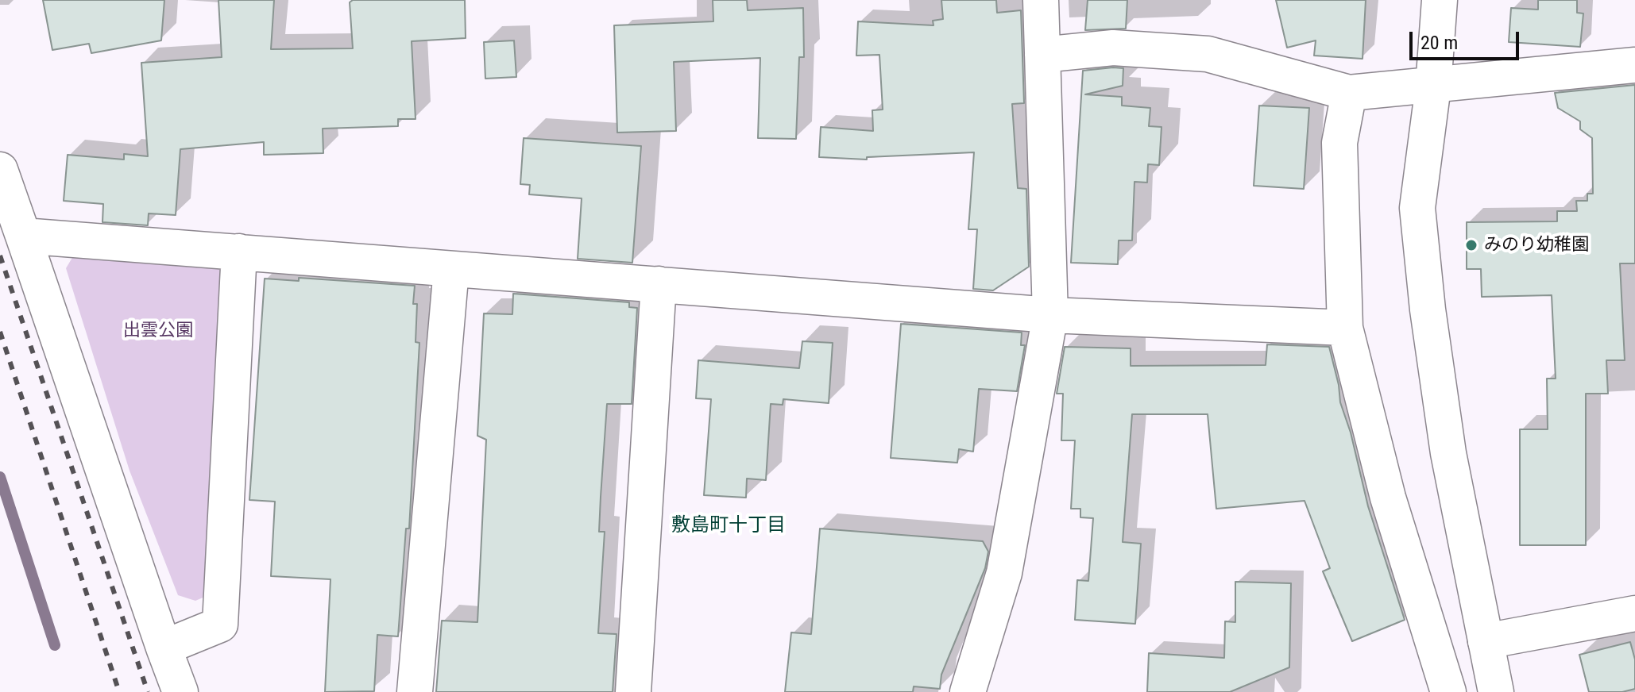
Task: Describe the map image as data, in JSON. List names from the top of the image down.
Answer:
{
  "districts": ["敷島町十丁目"],
  "parks": ["出雲公園"],
  "places": ["みのり幼稚園"],
  "scale_bar": "20 m"
}
